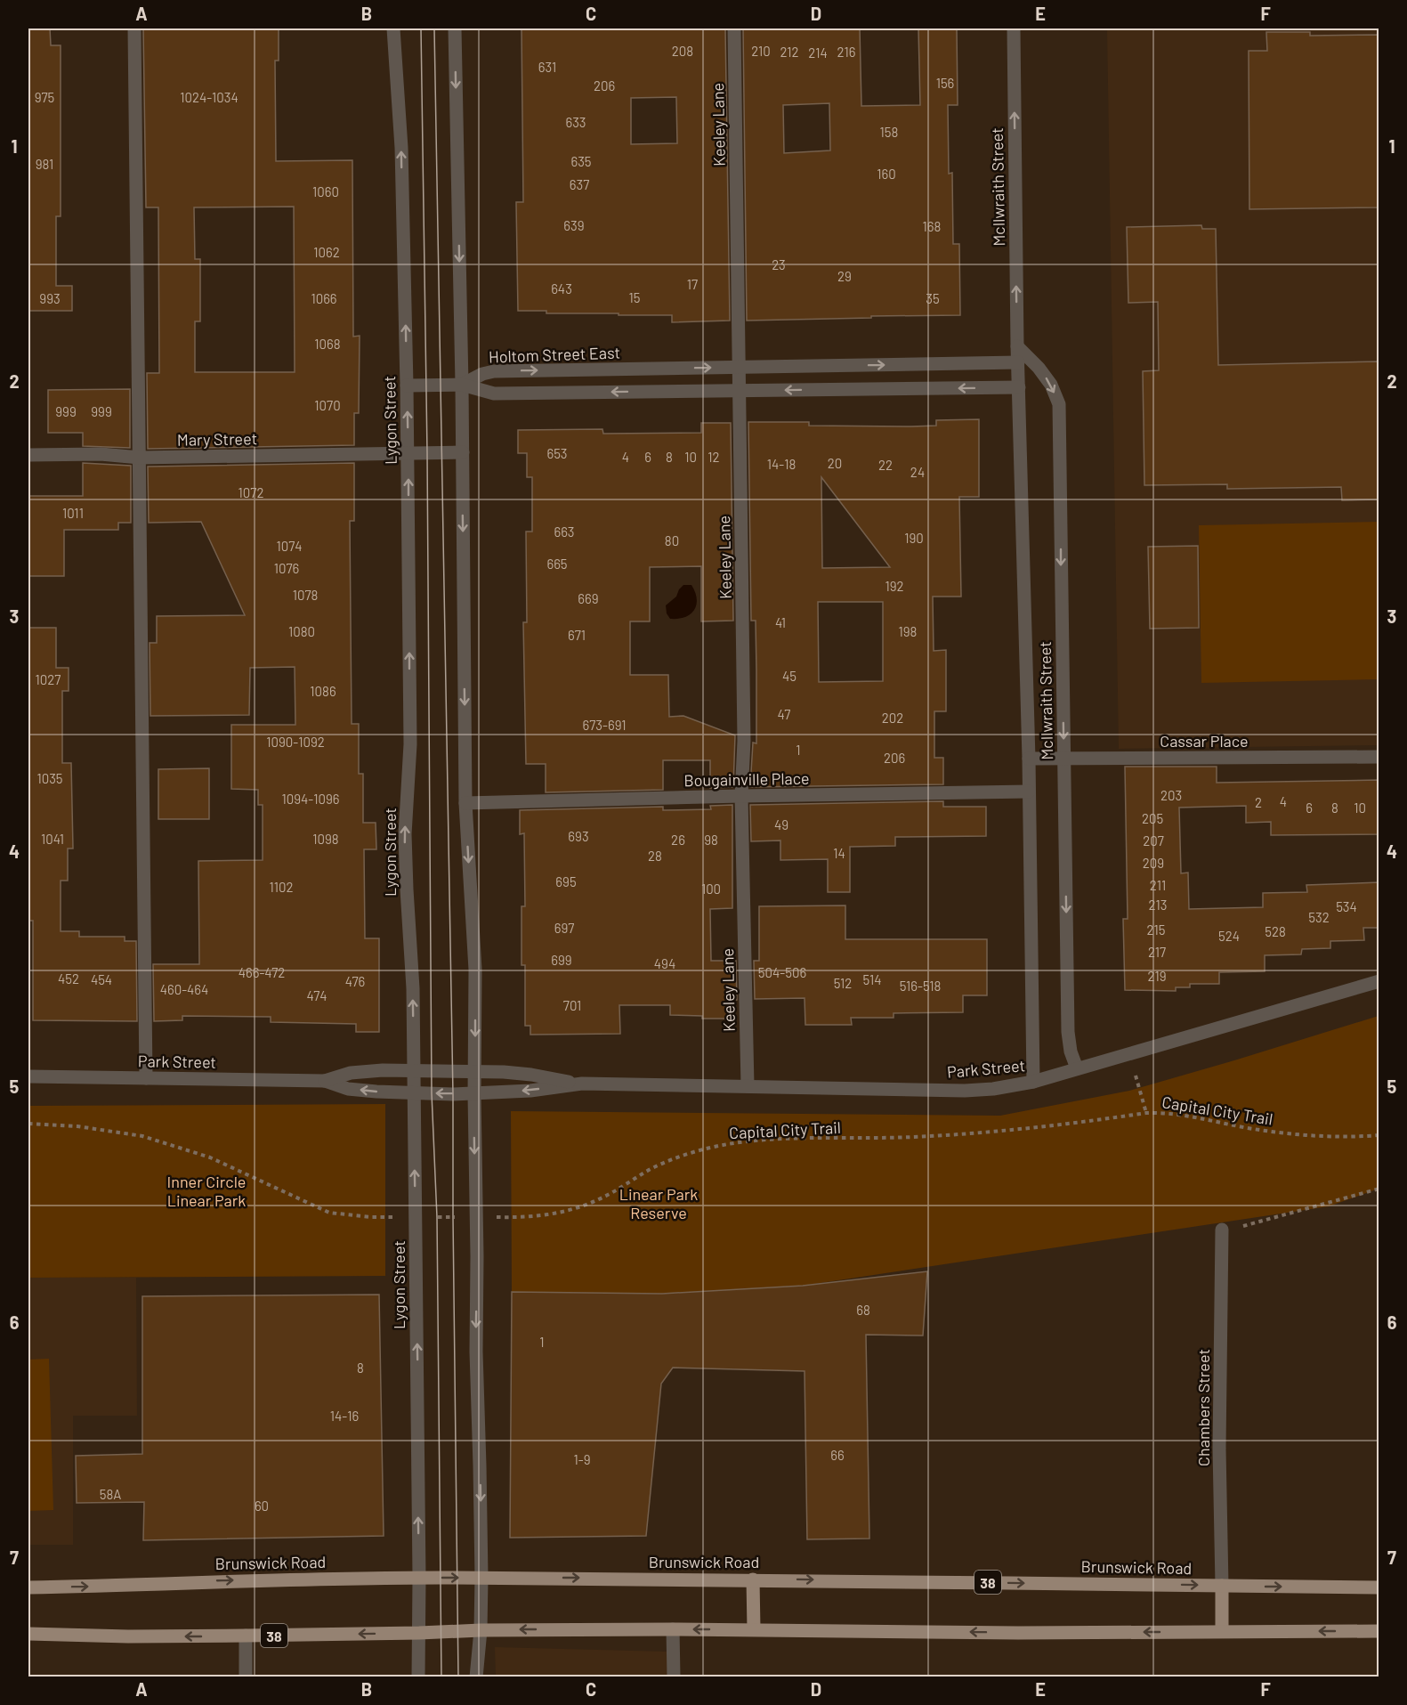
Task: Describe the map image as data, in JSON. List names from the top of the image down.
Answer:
{
  "streets": {
    "main road": ["Brunswick Road", "38"],
    "street": [
      "Keeley Lane",
      "McIlwraith Street",
      "Holtom Street East",
      "Lygon Street",
      "Mary Street",
      "Cassar Place",
      "Bougainville Place",
      "Park Street",
      "Chambers Street"
    ],
    "path": ["Capital City Trail"]
  },
  "crossings": [
    ["Keeley Lane", "Holtom Street East"],
    ["Keeley Lane", "Bougainville Place"],
    ["Keeley Lane", "Park Street"],
    ["McIlwraith Street", "Holtom Street East"],
    ["McIlwraith Street", "Cassar Place"],
    ["McIlwraith Street", "Bougainville Place"],
    ["McIlwraith Street", "Park Street"],
    ["Lygon Street", "Mary Street"],
    ["Lygon Street", "Park Street"],
    ["Lygon Street", "Capital City Trail"],
    ["Lygon Street", "Brunswick Road"],
    ["Lygon Street", "38"],
    ["Chambers Street", "Brunswick Road"]
  ],
  "parks": ["Inner Circle Linear Park", "Linear Park Reserve"],
  "house_numbers": [
    "208",
    "210",
    "212",
    "216",
    "214",
    "631",
    "156",
    "206",
    "975",
    "1024-1034",
    "633",
    "158",
    "635",
    "981",
    "160",
    "637",
    "1060",
    "639",
    "168",
    "1062",
    "23",
    "29",
    "17",
    "643",
    "15",
    "993",
    "1066",
    "35",
    "1068",
    "1070",
    "999",
    "999",
    "653",
    "4",
    "6",
    "8",
    "10",
    "12",
    "20",
    "14-18",
    "22",
    "24",
    "1072",
    "1011",
    "663",
    "190",
    "80",
    "1074",
    "665",
    "1076",
    "192",
    "1078",
    "669",
    "41",
    "1080",
    "198",
    "671",
    "45",
    "1027",
    "1086",
    "47",
    "202",
    "673-691",
    "1090-1092",
    "1",
    "206",
    "1035",
    "203",
    "1094-1096",
    "4",
    "2",
    "6",
    "8",
    "10",
    "205",
    "49",
    "693",
    "1041",
    "1098",
    "26",
    "98",
    "207",
    "14",
    "28",
    "209",
    "695",
    "211",
    "1102",
    "100",
    "213",
    "534",
    "532",
    "697",
    "215",
    "528",
    "524",
    "217",
    "699",
    "494",
    "466-472",
    "504-506",
    "219",
    "452",
    "454",
    "514",
    "476",
    "512",
    "516-518",
    "460-464",
    "474",
    "701",
    "68",
    "1",
    "8",
    "14-16",
    "66",
    "1-9",
    "58A",
    "60"
  ],
  "grid": {
    "columns": [
      "A",
      "B",
      "C",
      "D",
      "E",
      "F"
    ],
    "rows": [
      "1",
      "2",
      "3",
      "4",
      "5",
      "6",
      "7"
    ]
  }
}
